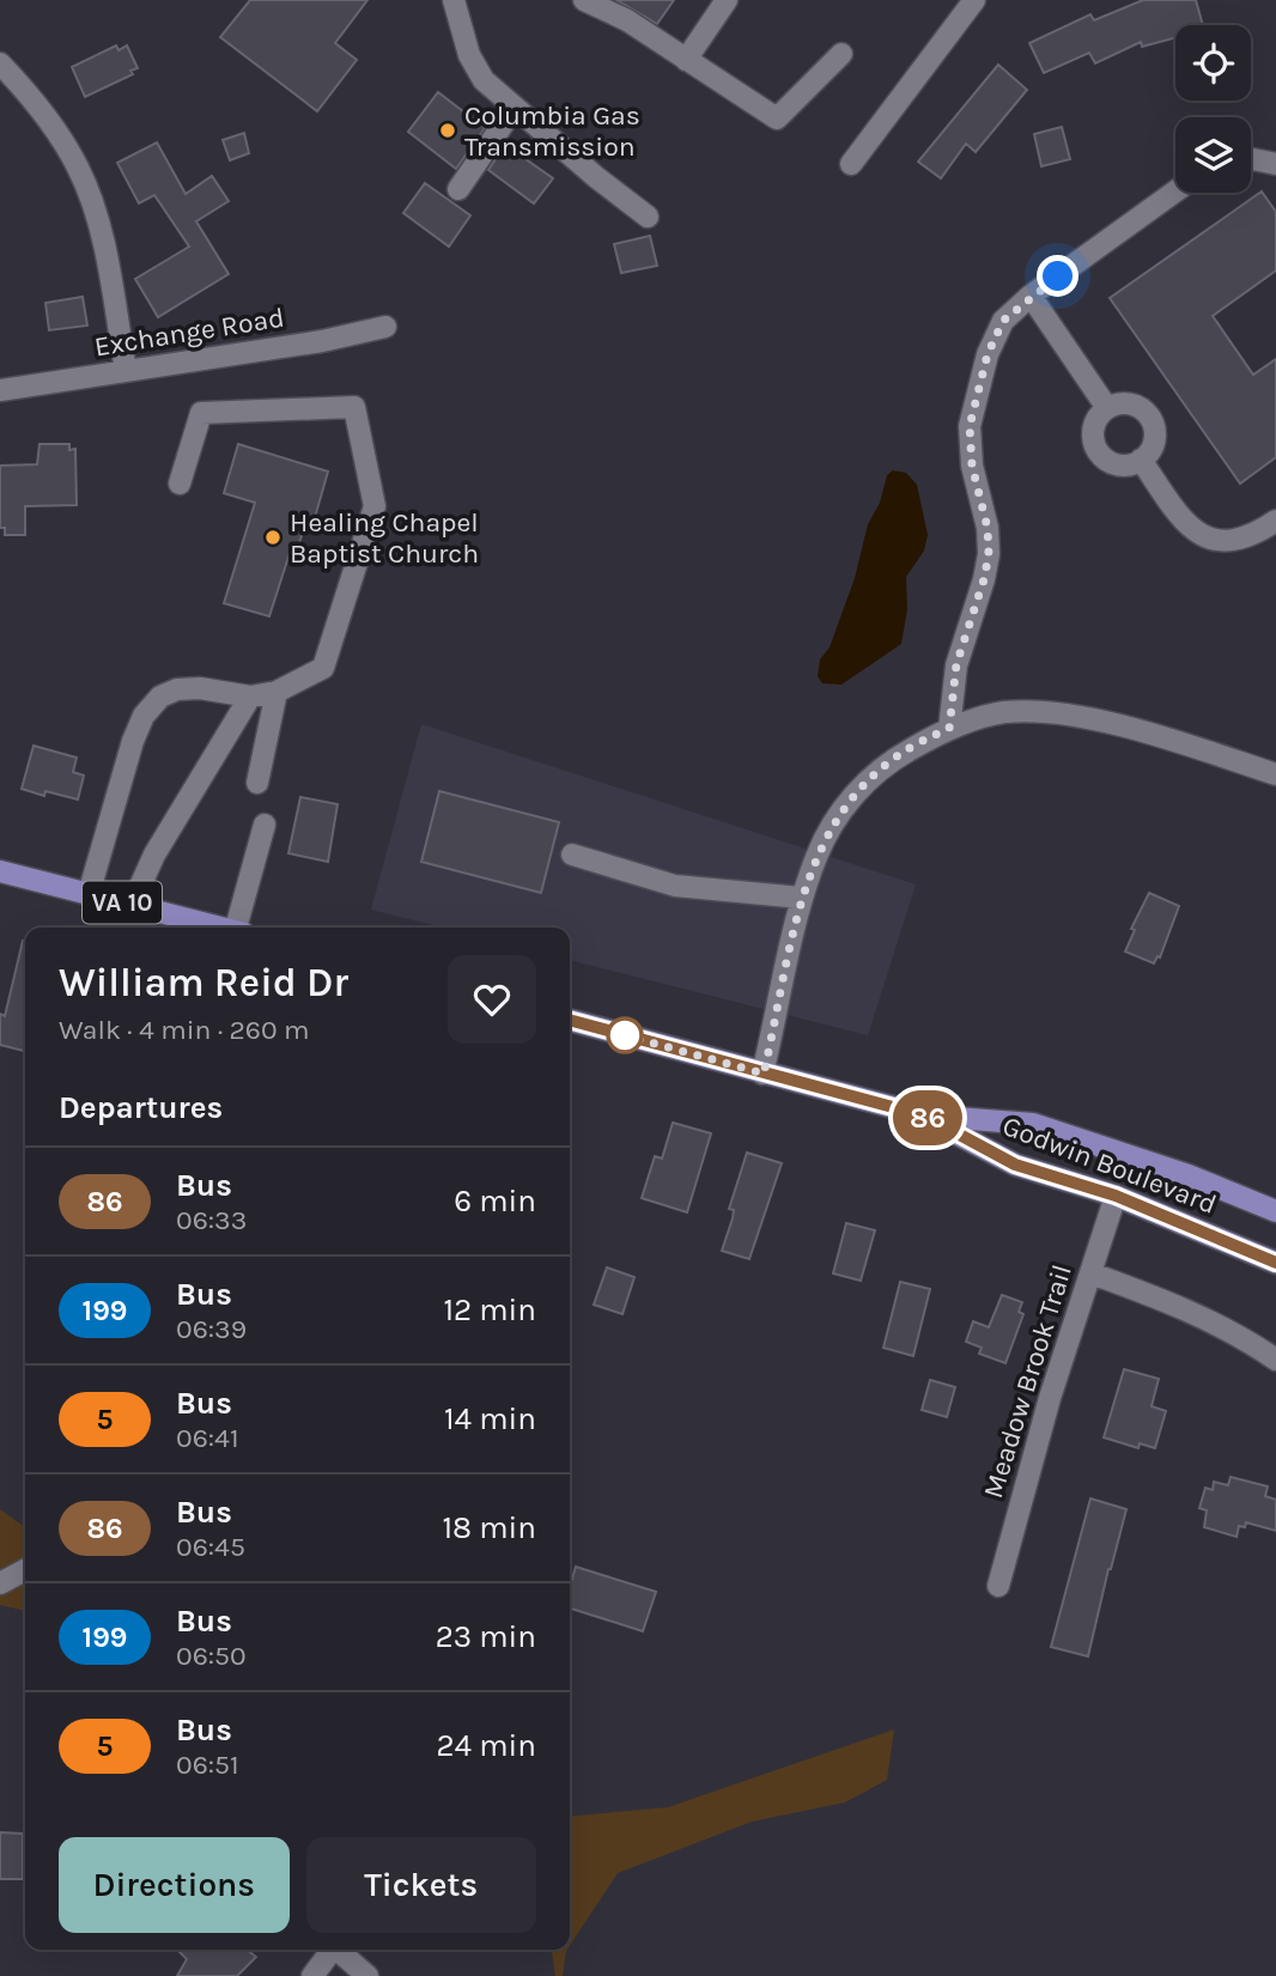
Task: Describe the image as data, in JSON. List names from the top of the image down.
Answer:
{
  "streets": {
    "main road": ["VA 10", "Godwin Boulevard"],
    "street": ["Exchange Road", "Meadow Brook Trail"]
  },
  "crossings": [
    ["Godwin Boulevard", "Meadow Brook Trail"]
  ],
  "places": ["Columbia Gas Transmission", "Healing Chapel Baptist Church"],
  "lines": ["bus line 86"],
  "page": {
    "on_map": "86",
    "heading": [
      ["William Reid Dr", "Walk · 4 min · 260 m"],
      "Departures"
    ],
    "list": [
      {
        "mark": "86",
        "name": "Bus",
        "note": "06:33",
        "value": "6 min"
      },
      {
        "mark": "199",
        "name": "Bus",
        "note": "06:39",
        "value": "12 min"
      },
      {
        "mark": "5",
        "name": "Bus",
        "note": "06:41",
        "value": "14 min"
      },
      {
        "mark": "86",
        "name": "Bus",
        "note": "06:45",
        "value": "18 min"
      },
      {
        "mark": "199",
        "name": "Bus",
        "note": "06:50",
        "value": "23 min"
      },
      {
        "mark": "5",
        "name": "Bus",
        "note": "06:51",
        "value": "24 min"
      }
    ],
    "buttons": ["Directions", "Tickets"]
  }
}
